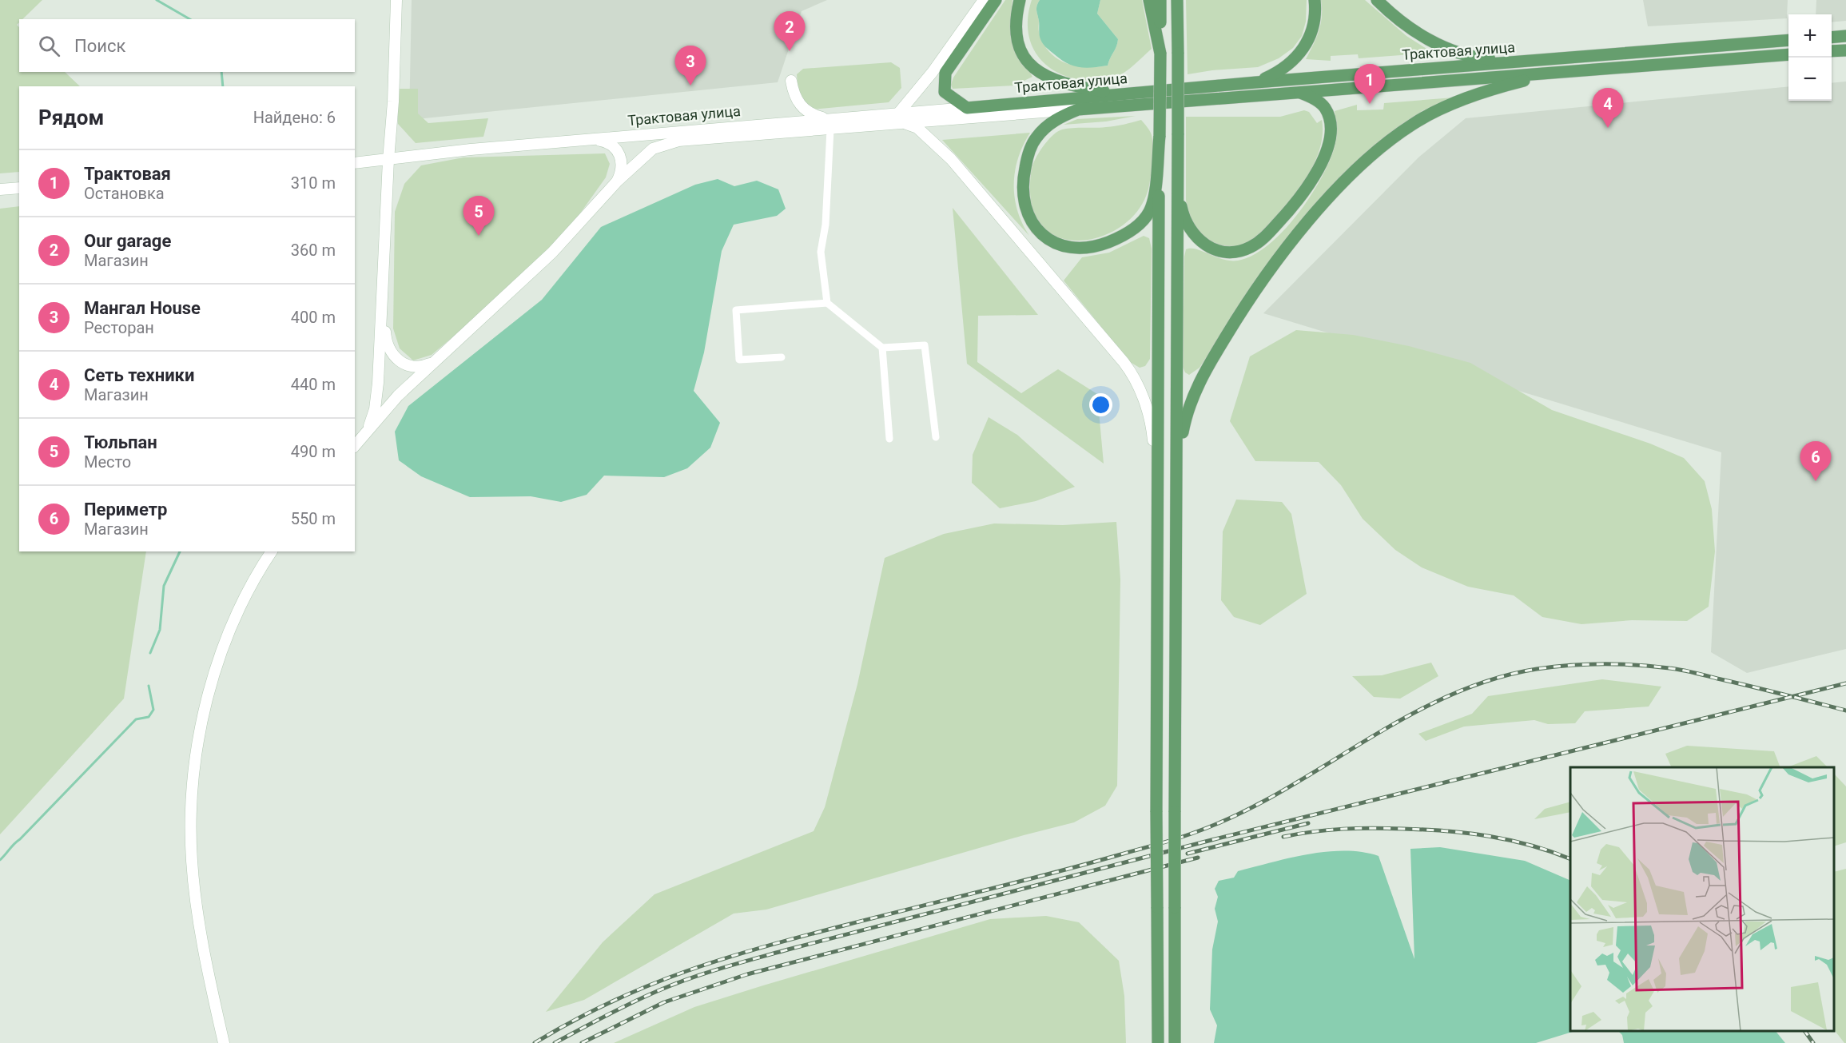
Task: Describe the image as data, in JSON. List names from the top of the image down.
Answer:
{
  "streets": {
    "main road": ["Трактовая улица"]
  },
  "page": {
    "pins": [
      "2",
      "3",
      "1",
      "4",
      "5",
      "6"
    ],
    "map_buttons": ["+", "−"],
    "search": "Поиск",
    "heading": ["Рядом", "Найдено: 6"],
    "list": [
      {
        "mark": "1",
        "name": "Трактовая",
        "note": "Остановка",
        "value": "310 m"
      },
      {
        "mark": "2",
        "name": "Our garage",
        "note": "Магазин",
        "value": "360 m"
      },
      {
        "mark": "3",
        "name": "Мангал House",
        "note": "Ресторан",
        "value": "400 m"
      },
      {
        "mark": "4",
        "name": "Сеть техники",
        "note": "Магазин",
        "value": "440 m"
      },
      {
        "mark": "5",
        "name": "Тюльпан",
        "note": "Место",
        "value": "490 m"
      },
      {
        "mark": "6",
        "name": "Периметр",
        "note": "Магазин",
        "value": "550 m"
      }
    ]
  }
}
